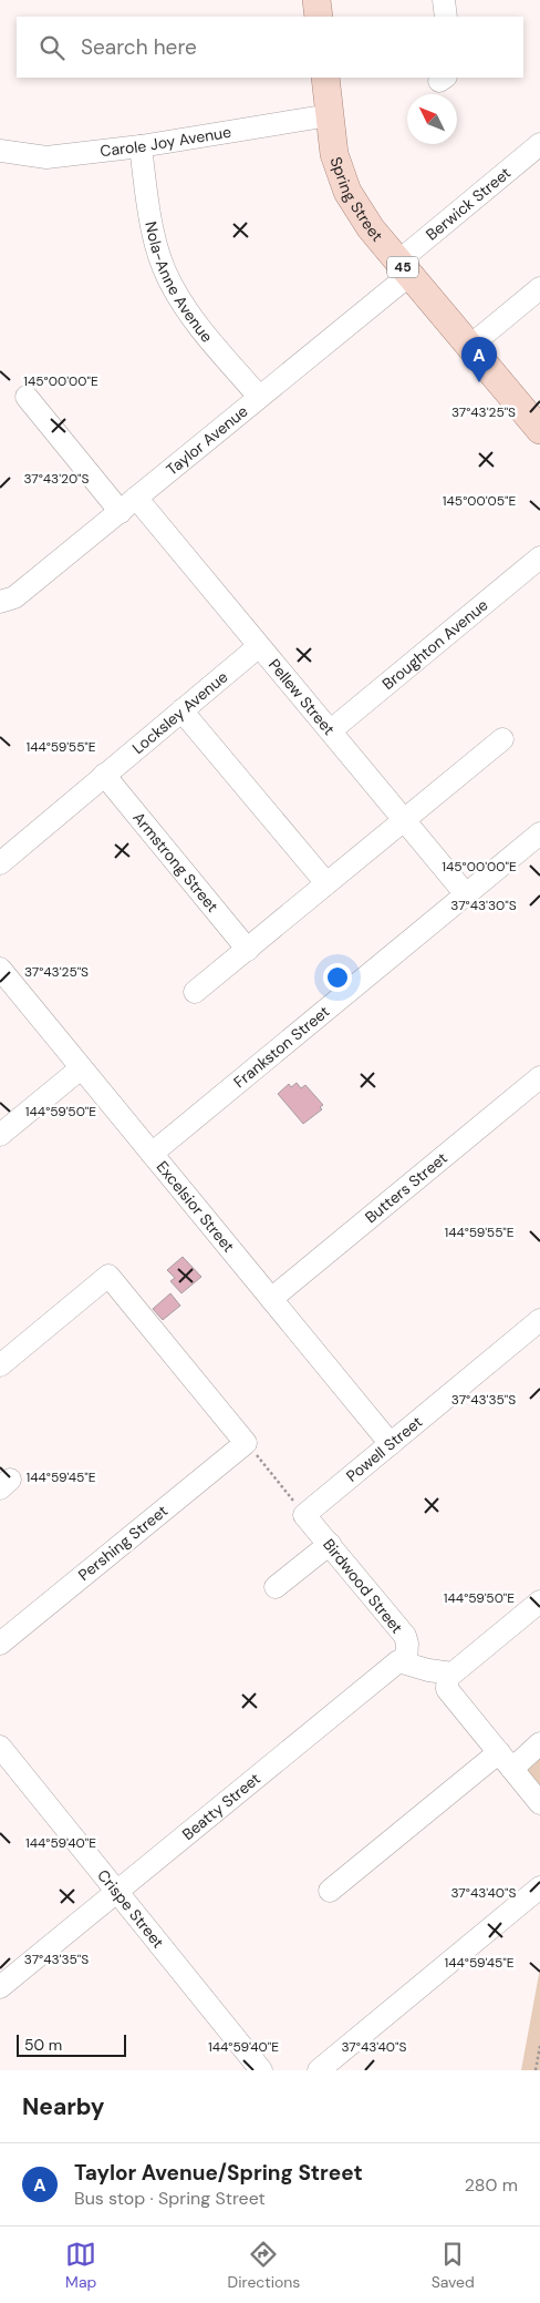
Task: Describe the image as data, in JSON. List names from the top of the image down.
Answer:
{
  "streets": {
    "main road": ["Spring Street", "45"],
    "street": [
      "Carole Joy Avenue",
      "Berwick Street",
      "Nola-Anne Avenue",
      "Taylor Avenue",
      "Broughton Avenue",
      "Pellew Street",
      "Locksley Avenue",
      "Armstrong Street",
      "Frankston Street",
      "Butters Street",
      "Excelsior Street",
      "Powell Street",
      "Pershing Street",
      "Birdwood Street",
      "Beatty Street",
      "Crispe Street"
    ]
  },
  "crossings": [
    ["Carole Joy Avenue", "Spring Street"],
    ["Carole Joy Avenue", "Nola-Anne Avenue"],
    ["Spring Street", "Berwick Street"],
    ["Spring Street", "Taylor Avenue"],
    ["Berwick Street", "Taylor Avenue"],
    ["Nola-Anne Avenue", "Taylor Avenue"],
    ["Taylor Avenue", "Pellew Street"],
    ["Broughton Avenue", "Pellew Street"],
    ["Pellew Street", "Locksley Avenue"],
    ["Pellew Street", "Frankston Street"],
    ["Locksley Avenue", "Armstrong Street"],
    ["Frankston Street", "Excelsior Street"],
    ["Butters Street", "Excelsior Street"],
    ["Excelsior Street", "Powell Street"],
    ["Powell Street", "Birdwood Street"],
    ["Birdwood Street", "Beatty Street"],
    ["Beatty Street", "Crispe Street"]
  ],
  "scale_bar": "50 m",
  "north": "top left",
  "page": {
    "search": "Search here",
    "pins": "A",
    "scale": "50 m",
    "heading": "Nearby",
    "list": [
      {
        "mark": "A",
        "name": "Taylor Avenue/Spring Street",
        "note": "Bus stop · Spring Street",
        "value": "280 m"
      }
    ],
    "nav": ["Map", "Directions", "Saved"]
  },
  "coordinates": [
    "145°00'00\"E",
    "37°43'25\"S",
    "37°43'20\"S",
    "145°00'05\"E",
    "144°59'55\"E",
    "37°43'30\"S",
    "144°59'50\"E",
    "37°43'35\"S",
    "144°59'45\"E",
    "144°59'40\"E",
    "37°43'40\"S"
  ]
}
